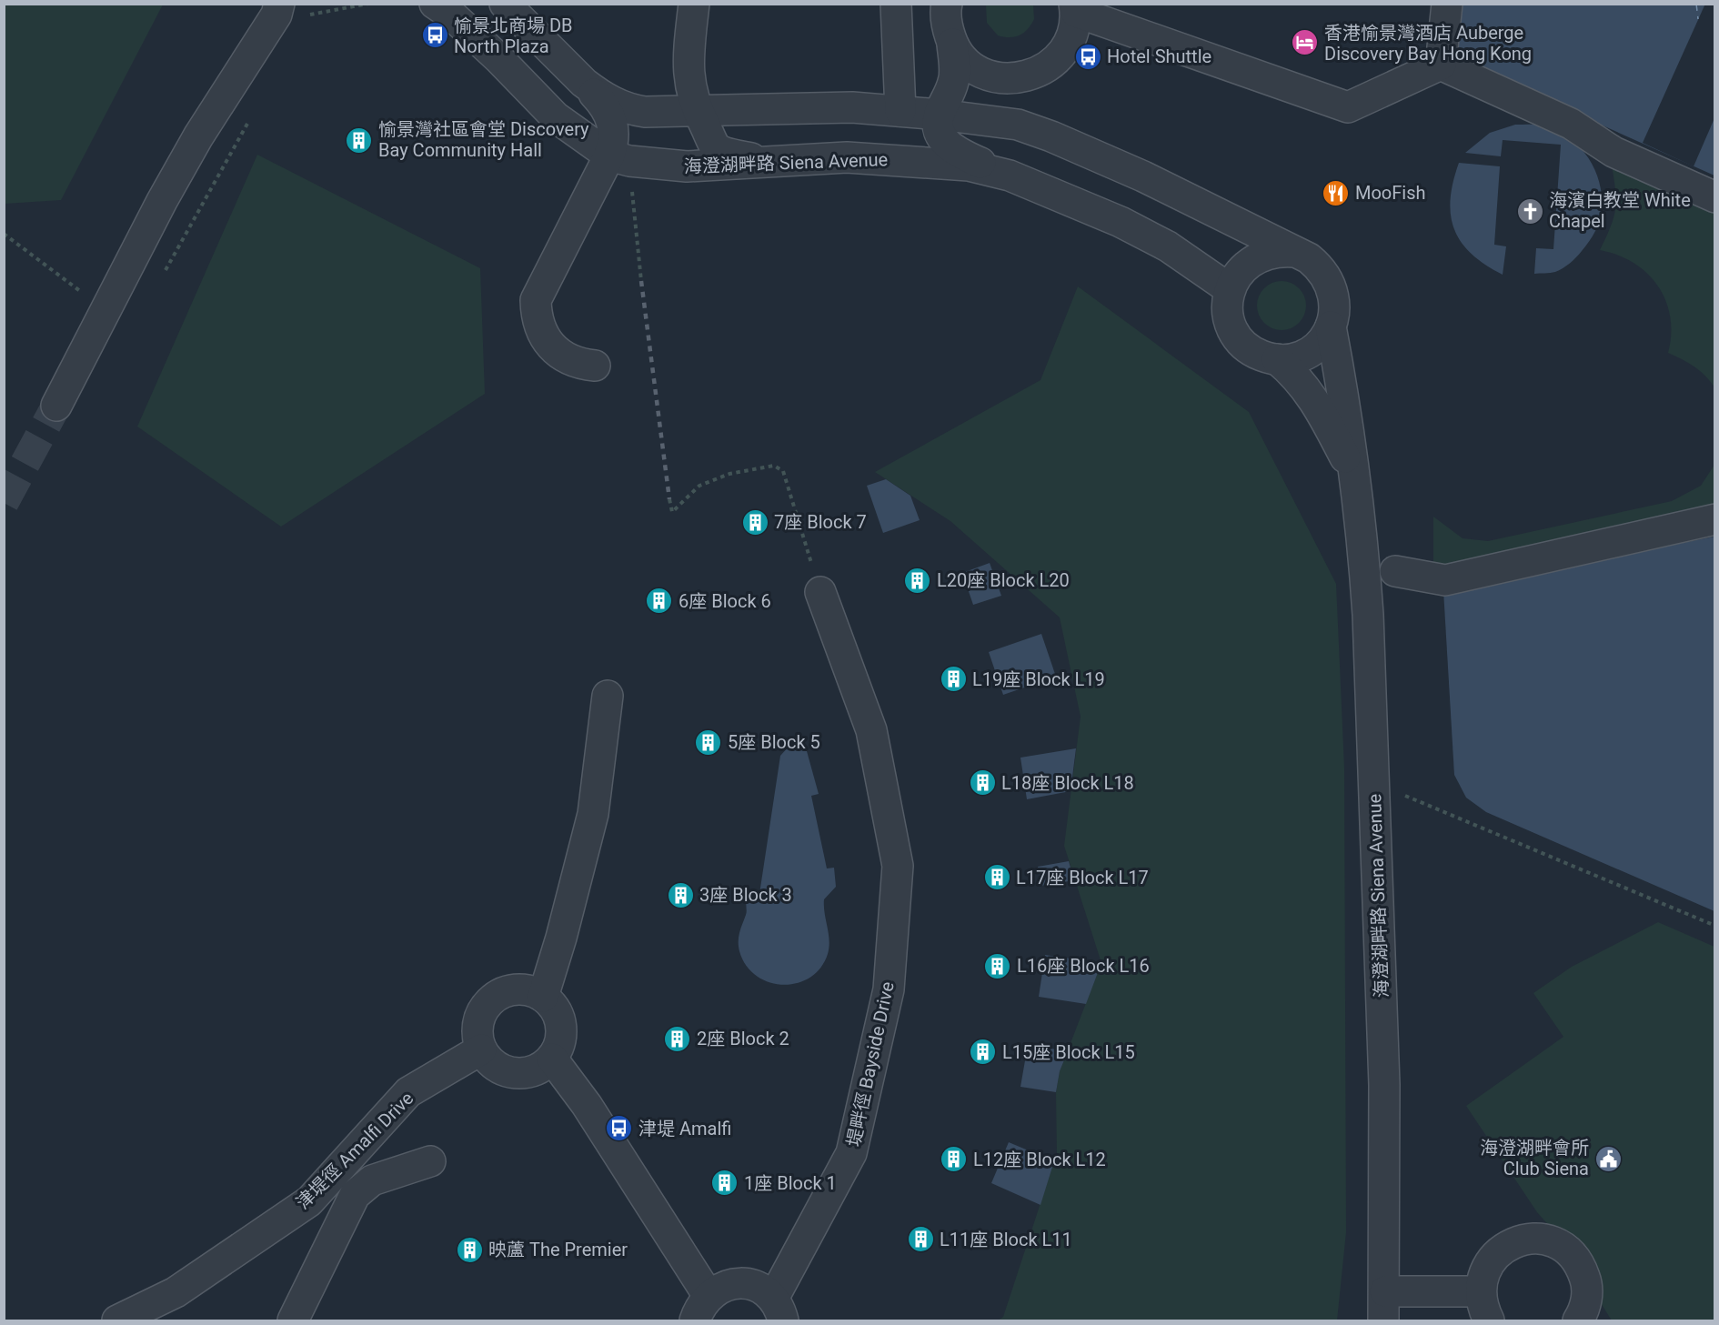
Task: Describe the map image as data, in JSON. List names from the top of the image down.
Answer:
{
  "streets": {
    "street": ["海澄湖畔路 Siena Avenue", "堤畔徑 Bayside Drive", "津堤徑 Amalfi Drive"]
  },
  "places": {
    "bus stop": ["愉景北商場 DB North Plaza", "Hotel Shuttle", "津堤 Amalfi"],
    "hotel": ["香港愉景灣酒店 Auberge Discovery Bay Hong Kong"],
    "building": [
      "愉景灣社區會堂 Discovery Bay Community Hall",
      "7座 Block 7",
      "L20座 Block L20",
      "6座 Block 6",
      "L19座 Block L19",
      "5座 Block 5",
      "L18座 Block L18",
      "L17座 Block L17",
      "3座 Block 3",
      "L16座 Block L16",
      "2座 Block 2",
      "L15座 Block L15",
      "L12座 Block L12",
      "1座 Block 1",
      "L11座 Block L11",
      "映蘆 The Premier"
    ],
    "restaurant": ["MooFish"],
    "church": ["海濱白教堂 White Chapel"],
    "public building": ["海澄湖畔會所 Club Siena"]
  }
}
